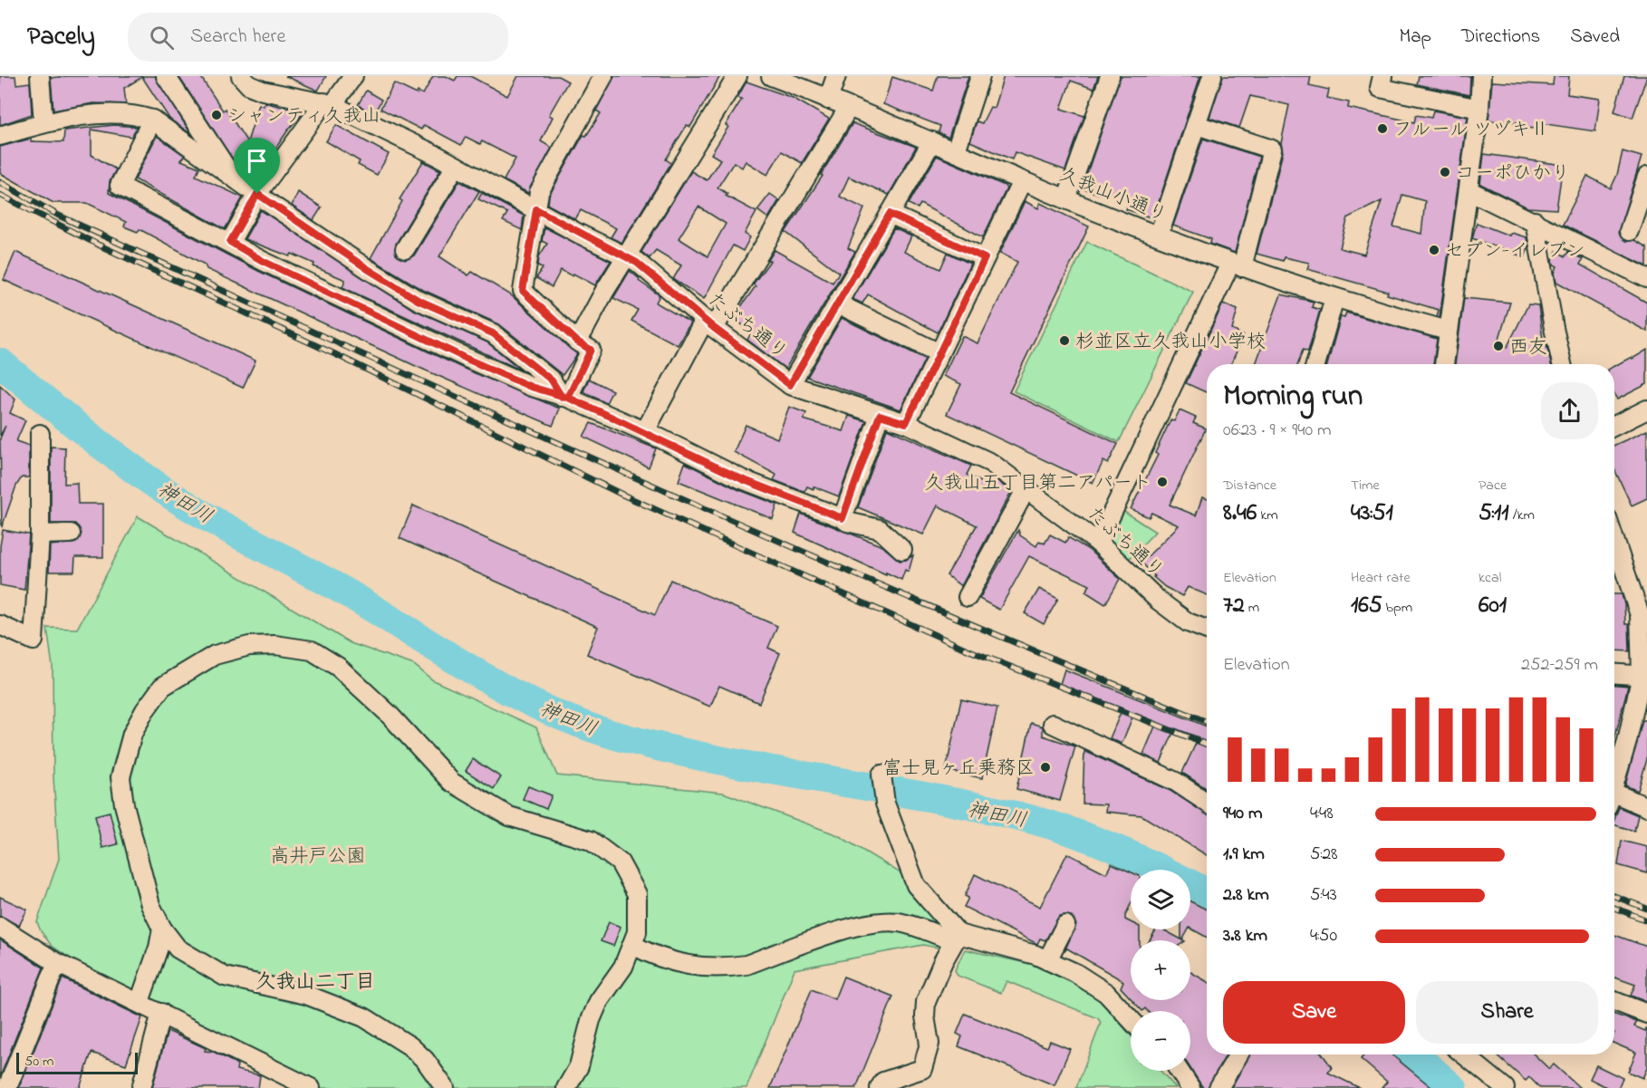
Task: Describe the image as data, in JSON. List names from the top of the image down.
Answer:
{
  "streets": {
    "street": ["久我山小通り", "たぶち通り"]
  },
  "districts": ["久我山二丁目"],
  "water": ["神田川"],
  "parks": ["高井戸公園"],
  "places": [
    "シャンティ久我山",
    "フルール ツヅキⅡ",
    "コーポひかり",
    "セブン-イレブン",
    "杉並区立久我山小学校",
    "西友",
    "久我山五丁目第二アパート",
    "富士見ヶ丘乗務区"
  ],
  "scale_bar": "50 m",
  "page": {
    "header": "Pacely",
    "search": "Search here",
    "nav": ["Map", "Directions", "Saved"],
    "heading": ["Morning run", "06:23 · 9 × 940 m"],
    "stats": [
      ["Distance", "8.46 km"],
      ["Time", "43:51"],
      ["Pace", "5:11 /km"],
      ["Elevation", "72 m"],
      ["Heart rate", "165 bpm"],
      ["kcal", "601"]
    ],
    "chart": ["Elevation", "252–259 m"],
    "list": [
      {
        "name": "940 m",
        "note": "4:48"
      },
      {
        "name": "1.9 km",
        "note": "5:28"
      },
      {
        "name": "2.8 km",
        "note": "5:43"
      },
      {
        "name": "3.8 km",
        "note": "4:50"
      }
    ],
    "map_buttons": ["+", "−"],
    "buttons": ["Save", "Share"],
    "scale": "50 m"
  }
}
